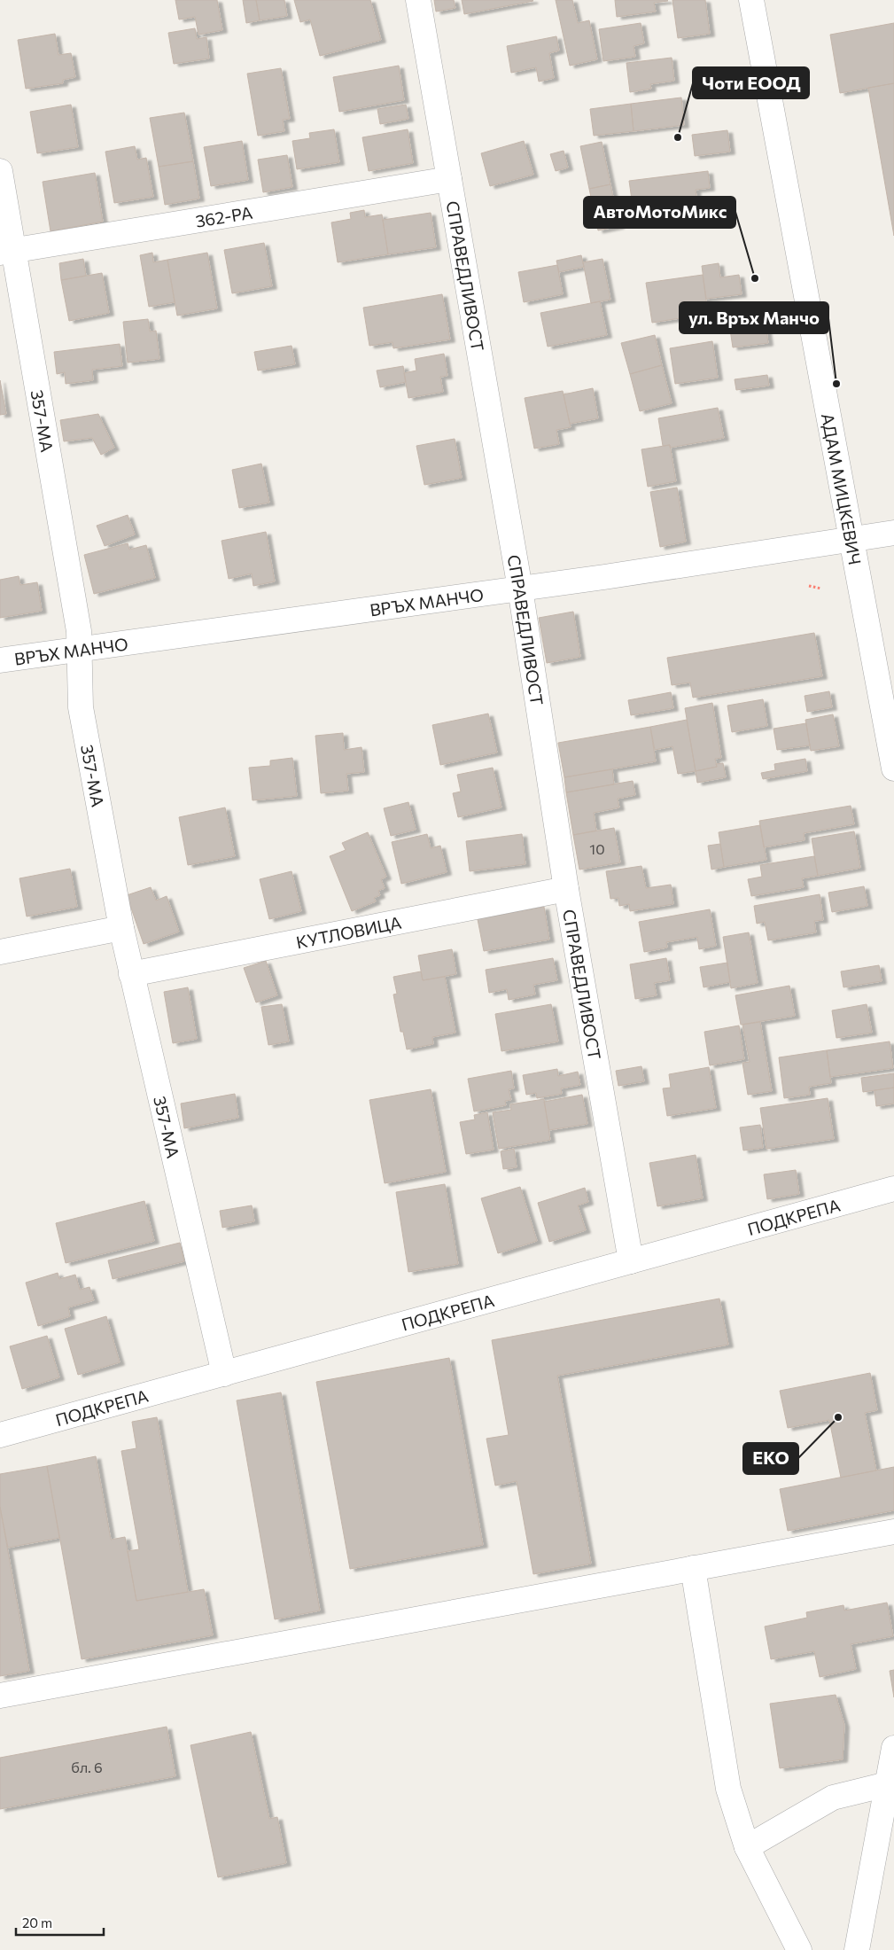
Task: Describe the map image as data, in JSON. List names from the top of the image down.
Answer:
{
  "streets": {
    "street": [
      "362-РА",
      "СПРАВЕДЛИВОСТ",
      "357-МА",
      "АДАМ МИЦКЕВИЧ",
      "ВРЪХ МАНЧО",
      "КУТЛОВИЦА",
      "ПОДКРЕПА"
    ]
  },
  "crossings": [
    ["362-РА", "СПРАВЕДЛИВОСТ"],
    ["362-РА", "357-МА"],
    ["СПРАВЕДЛИВОСТ", "ВРЪХ МАНЧО"],
    ["СПРАВЕДЛИВОСТ", "КУТЛОВИЦА"],
    ["СПРАВЕДЛИВОСТ", "ПОДКРЕПА"],
    ["357-МА", "ВРЪХ МАНЧО"],
    ["357-МА", "КУТЛОВИЦА"],
    ["357-МА", "ПОДКРЕПА"],
    ["АДАМ МИЦКЕВИЧ", "ВРЪХ МАНЧО"]
  ],
  "places": [
    "Чоти ЕООД",
    "АвтоМотоМикс",
    "ул. Връх Манчо",
    "EKO"
  ],
  "house_numbers": ["10", "бл. 6"],
  "scale_bar": "20 m"
}
